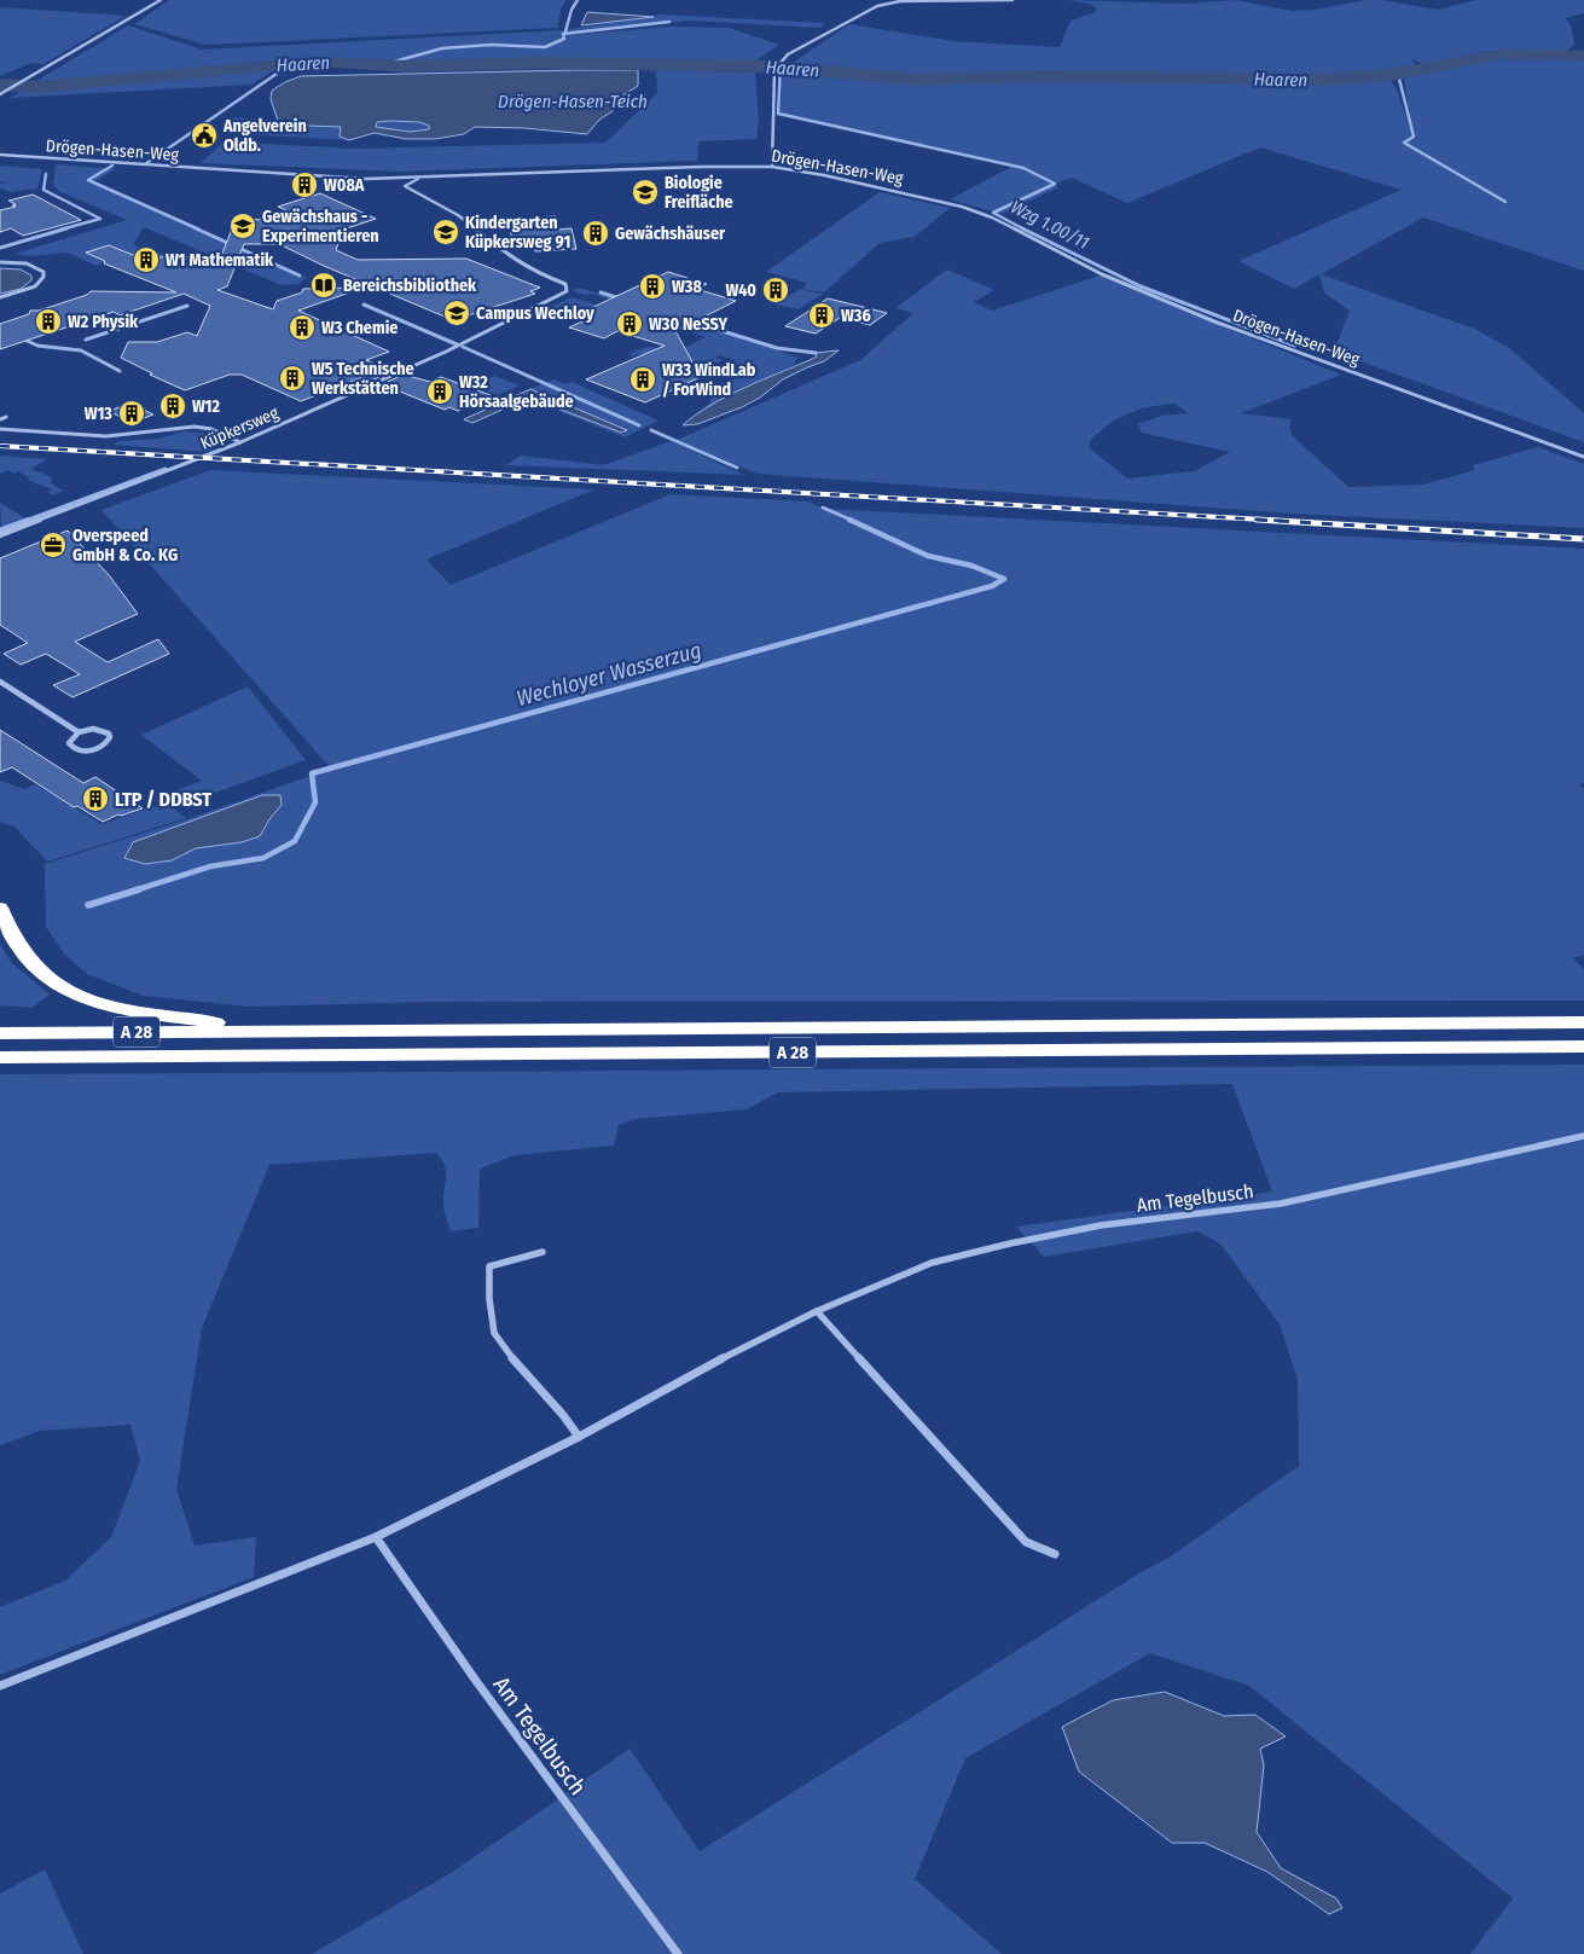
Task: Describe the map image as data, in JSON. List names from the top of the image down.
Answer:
{
  "streets": {
    "highway": ["A 28"],
    "street": ["Drögen-Hasen-Weg", "Küpkersweg", "Am Tegelbusch"]
  },
  "crossings": [
    ["Drögen-Hasen-Weg", "Küpkersweg"]
  ],
  "water": [
    "Haaren",
    "Drögen-Hasen-Teich",
    "Wzg 1.00/11",
    "Wechloyer Wasserzug"
  ],
  "places": {
    "public building": ["Angelverein Oldb."],
    "building": [
      "W08A",
      "Gewächshäuser",
      "W1 Mathematik",
      "W38",
      "W40",
      "W36",
      "W2 Physik",
      "W30 NeSSY",
      "W3 Chemie",
      "W5 Technische Werkstätten",
      "W33 WindLab / ForWind",
      "W32 Hörsaalgebäude",
      "W12",
      "W13",
      "LTP / DDBST"
    ],
    "school or university": [
      "Biologie Freifläche",
      "Gewächshaus - Experimentieren",
      "Kindergarten Küpkersweg 91",
      "Campus Wechloy"
    ],
    "library": ["Bereichsbibliothek"],
    "office": ["Overspeed GmbH & Co. KG"]
  }
}
